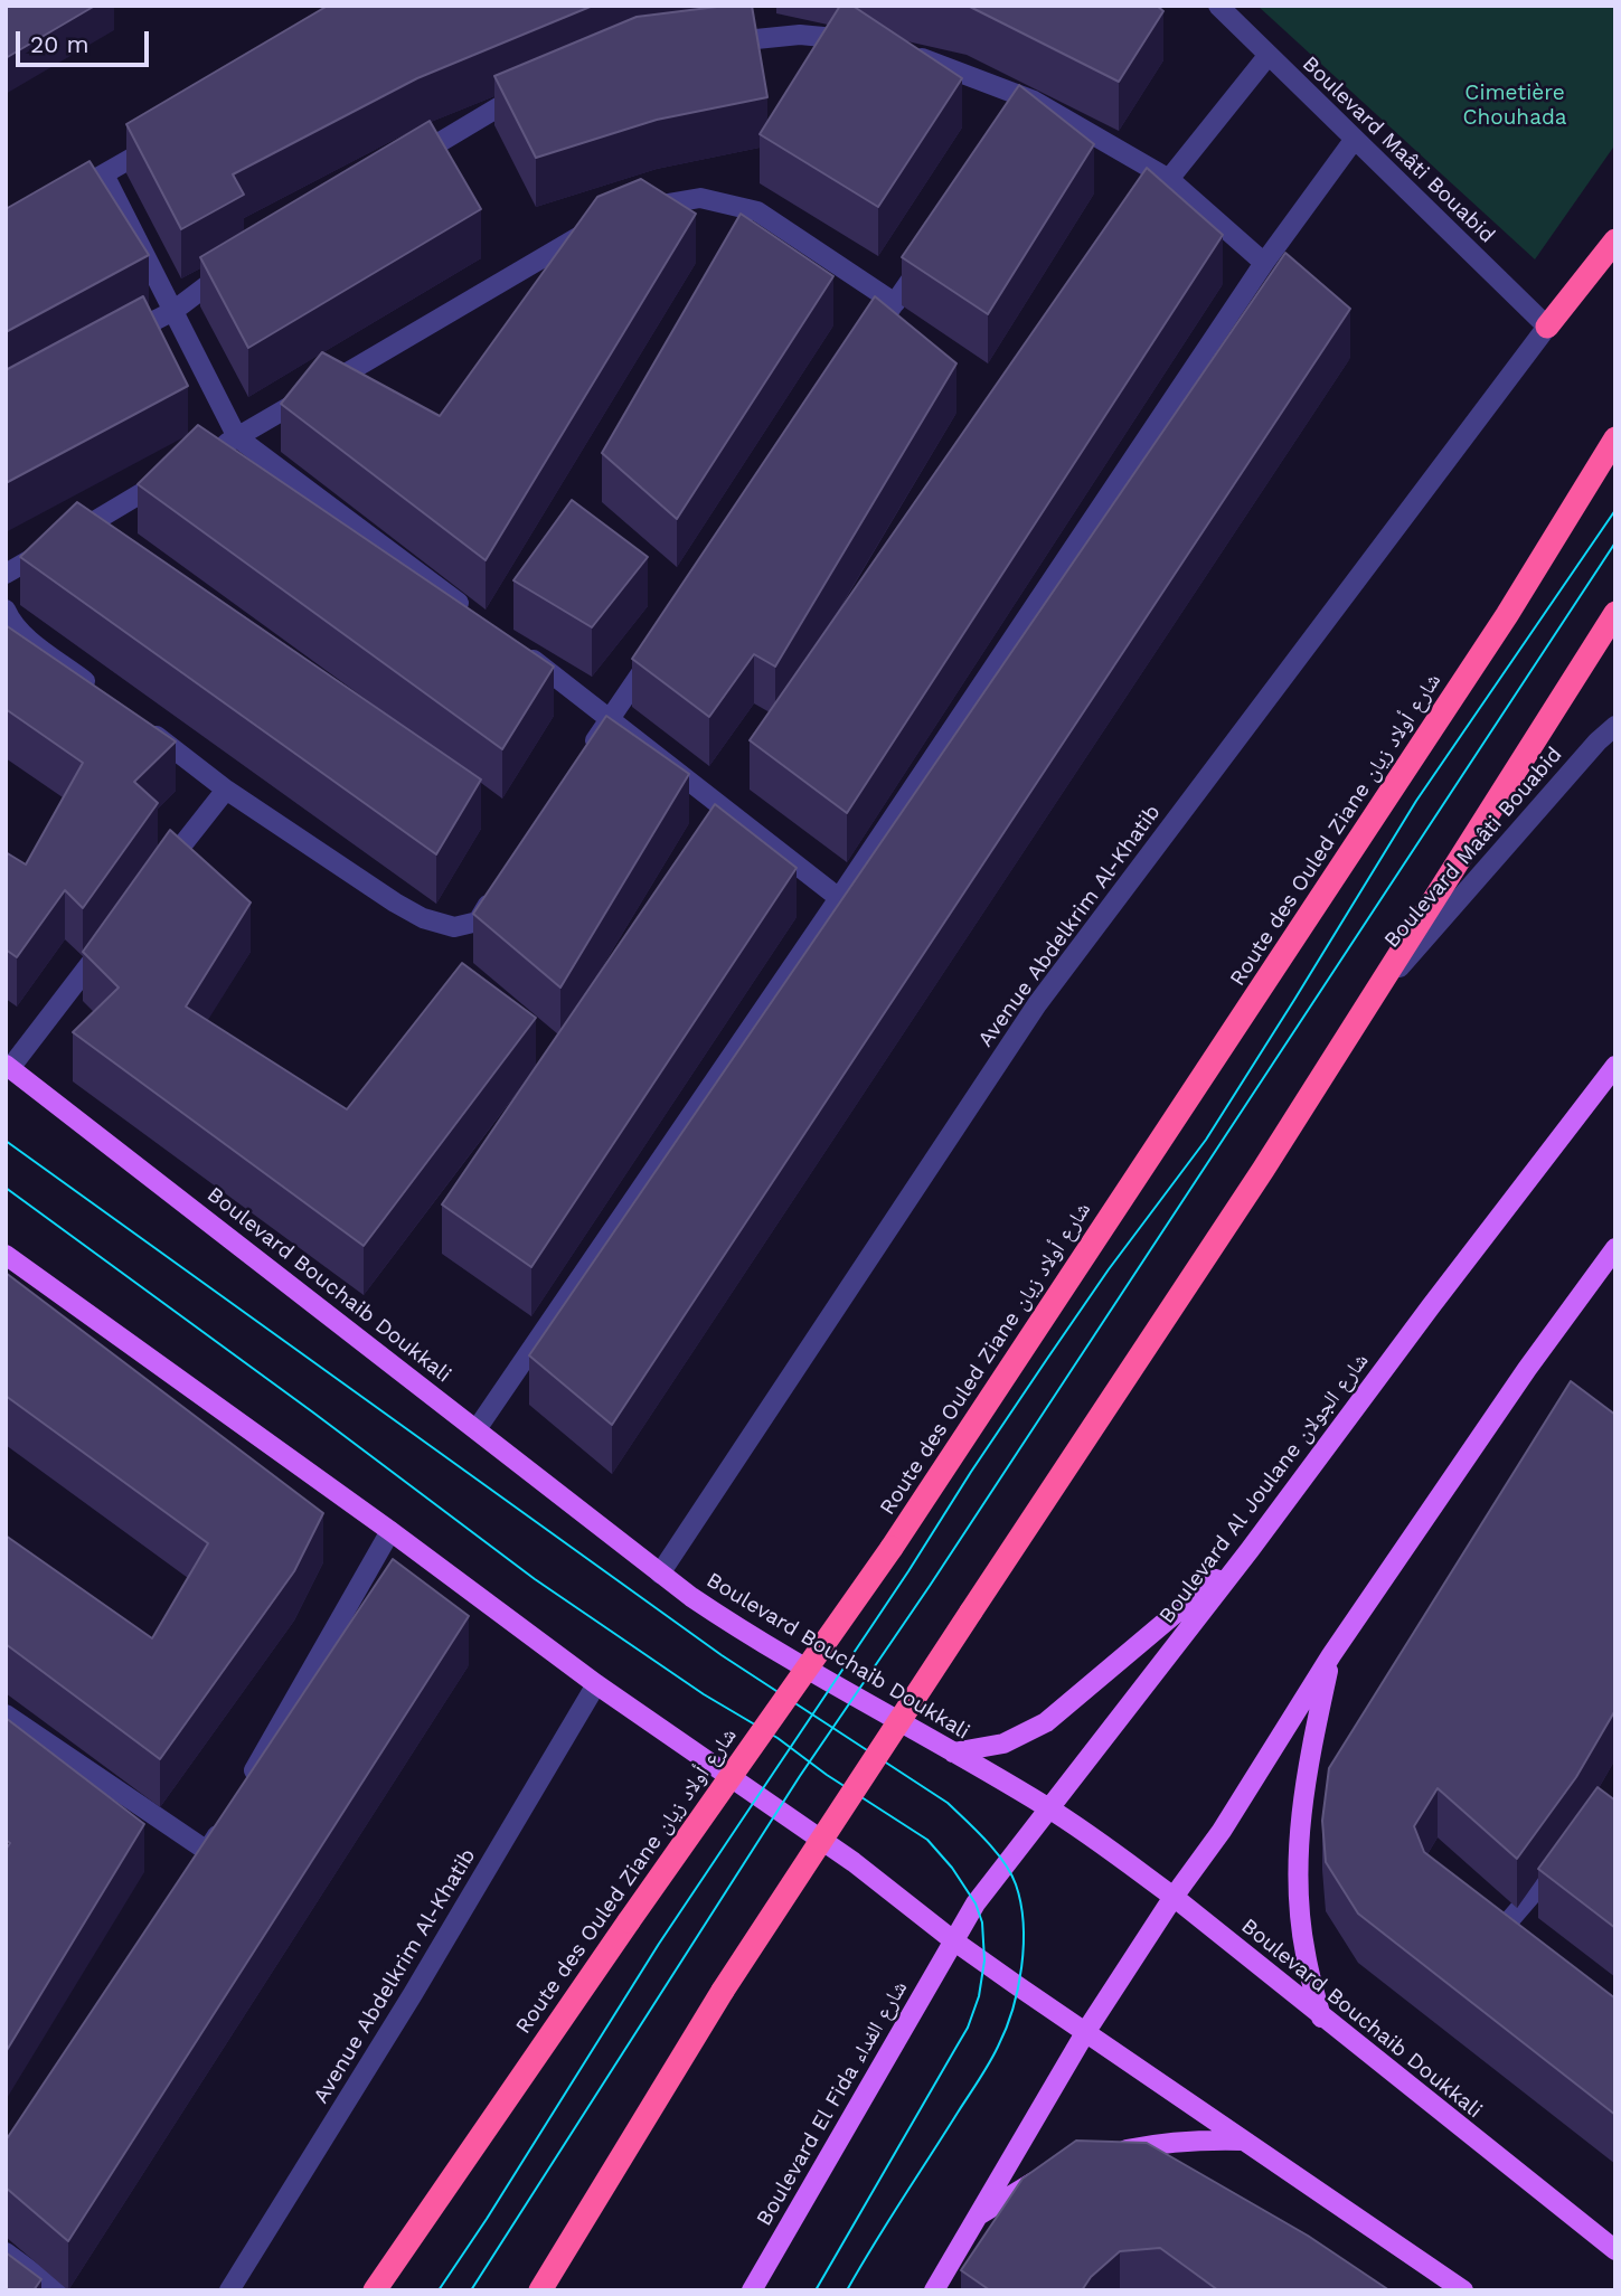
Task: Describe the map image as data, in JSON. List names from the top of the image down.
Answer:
{
  "streets": {
    "highway": ["Route des Ouled Ziane شارع أولاد زيان"],
    "main road": ["Boulevard Bouchaib Doukkali", "Boulevard Al Joulane شارع الجولان", "Boulevard El Fida شارع الفداء"],
    "street": ["Boulevard Maâti Bouabid", "Avenue Abdelkrim Al-Khatib"]
  },
  "crossings": [
    ["Boulevard Maâti Bouabid", "Avenue Abdelkrim Al-Khatib"],
    ["Avenue Abdelkrim Al-Khatib", "Boulevard Bouchaib Doukkali"],
    ["Boulevard Bouchaib Doukkali", "Boulevard Al Joulane شارع الجولان"],
    ["Boulevard Al Joulane شارع الجولان", "Boulevard El Fida شارع الفداء"]
  ],
  "parks": ["Cimetière Chouhada"],
  "scale_bar": "20 m"
}
